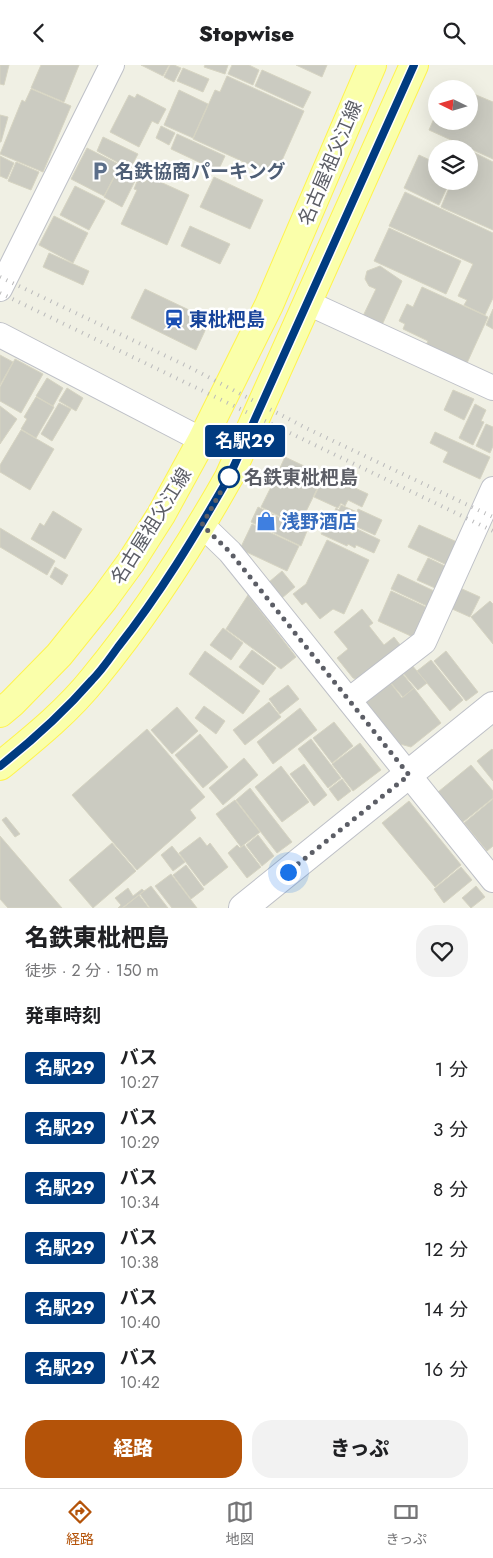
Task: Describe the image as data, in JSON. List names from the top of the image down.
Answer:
{
  "streets": {
    "main road": ["名古屋祖父江線"]
  },
  "places": {
    "parking": ["名鉄協商パーキング"],
    "station": ["東枇杷島"],
    "other": ["名鉄東枇杷島"],
    "shop": ["浅野酒店"]
  },
  "lines": ["bus line 名駅29"],
  "north": "left",
  "page": {
    "header": "Stopwise",
    "on_map": "名駅29",
    "heading": [
      ["名鉄東枇杷島", "徒歩 · 2 分 · 150 m"],
      "発車時刻"
    ],
    "list": [
      {
        "mark": "名駅29",
        "name": "バス",
        "note": "10:27",
        "value": "1 分"
      },
      {
        "mark": "名駅29",
        "name": "バス",
        "note": "10:29",
        "value": "3 分"
      },
      {
        "mark": "名駅29",
        "name": "バス",
        "note": "10:34",
        "value": "8 分"
      },
      {
        "mark": "名駅29",
        "name": "バス",
        "note": "10:38",
        "value": "12 分"
      },
      {
        "mark": "名駅29",
        "name": "バス",
        "note": "10:40",
        "value": "14 分"
      },
      {
        "mark": "名駅29",
        "name": "バス",
        "note": "10:42",
        "value": "16 分"
      }
    ],
    "buttons": ["経路", "きっぷ"],
    "tabs": ["経路", "地図", "きっぷ"]
  }
}
